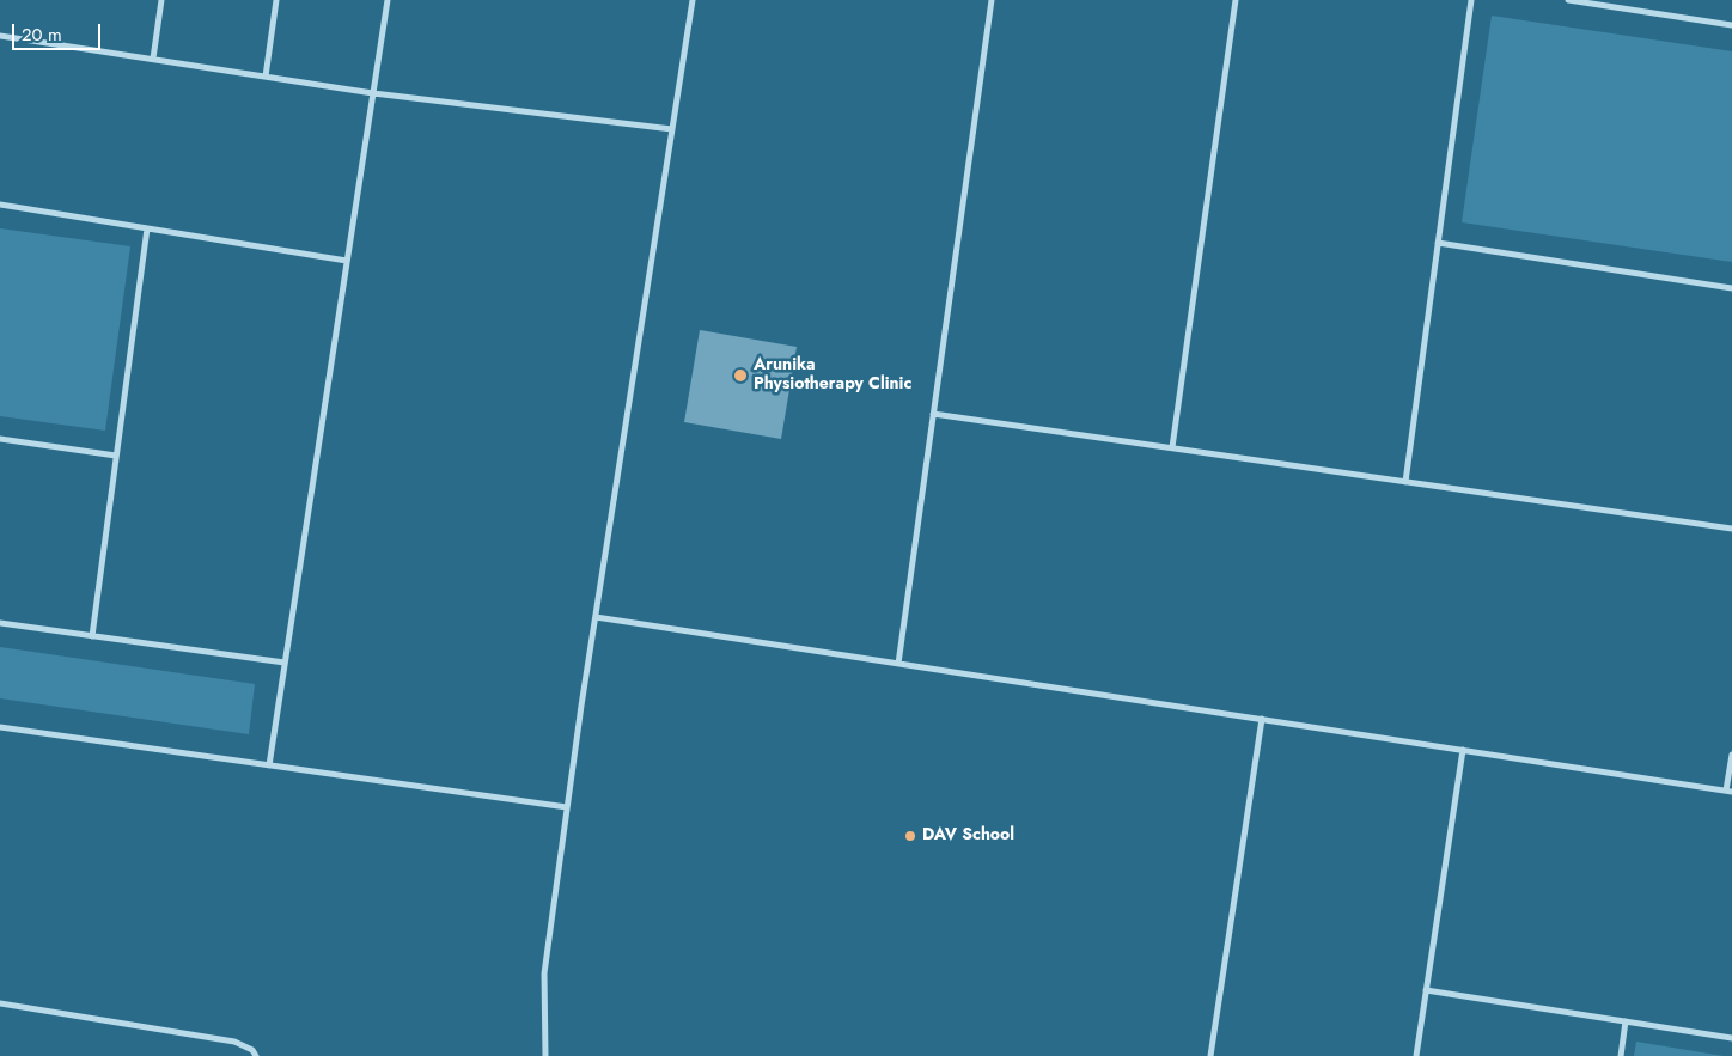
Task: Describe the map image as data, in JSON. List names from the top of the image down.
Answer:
{
  "places": ["Arunika Physiotherapy Clinic", "DAV School"],
  "scale_bar": "20 m"
}
